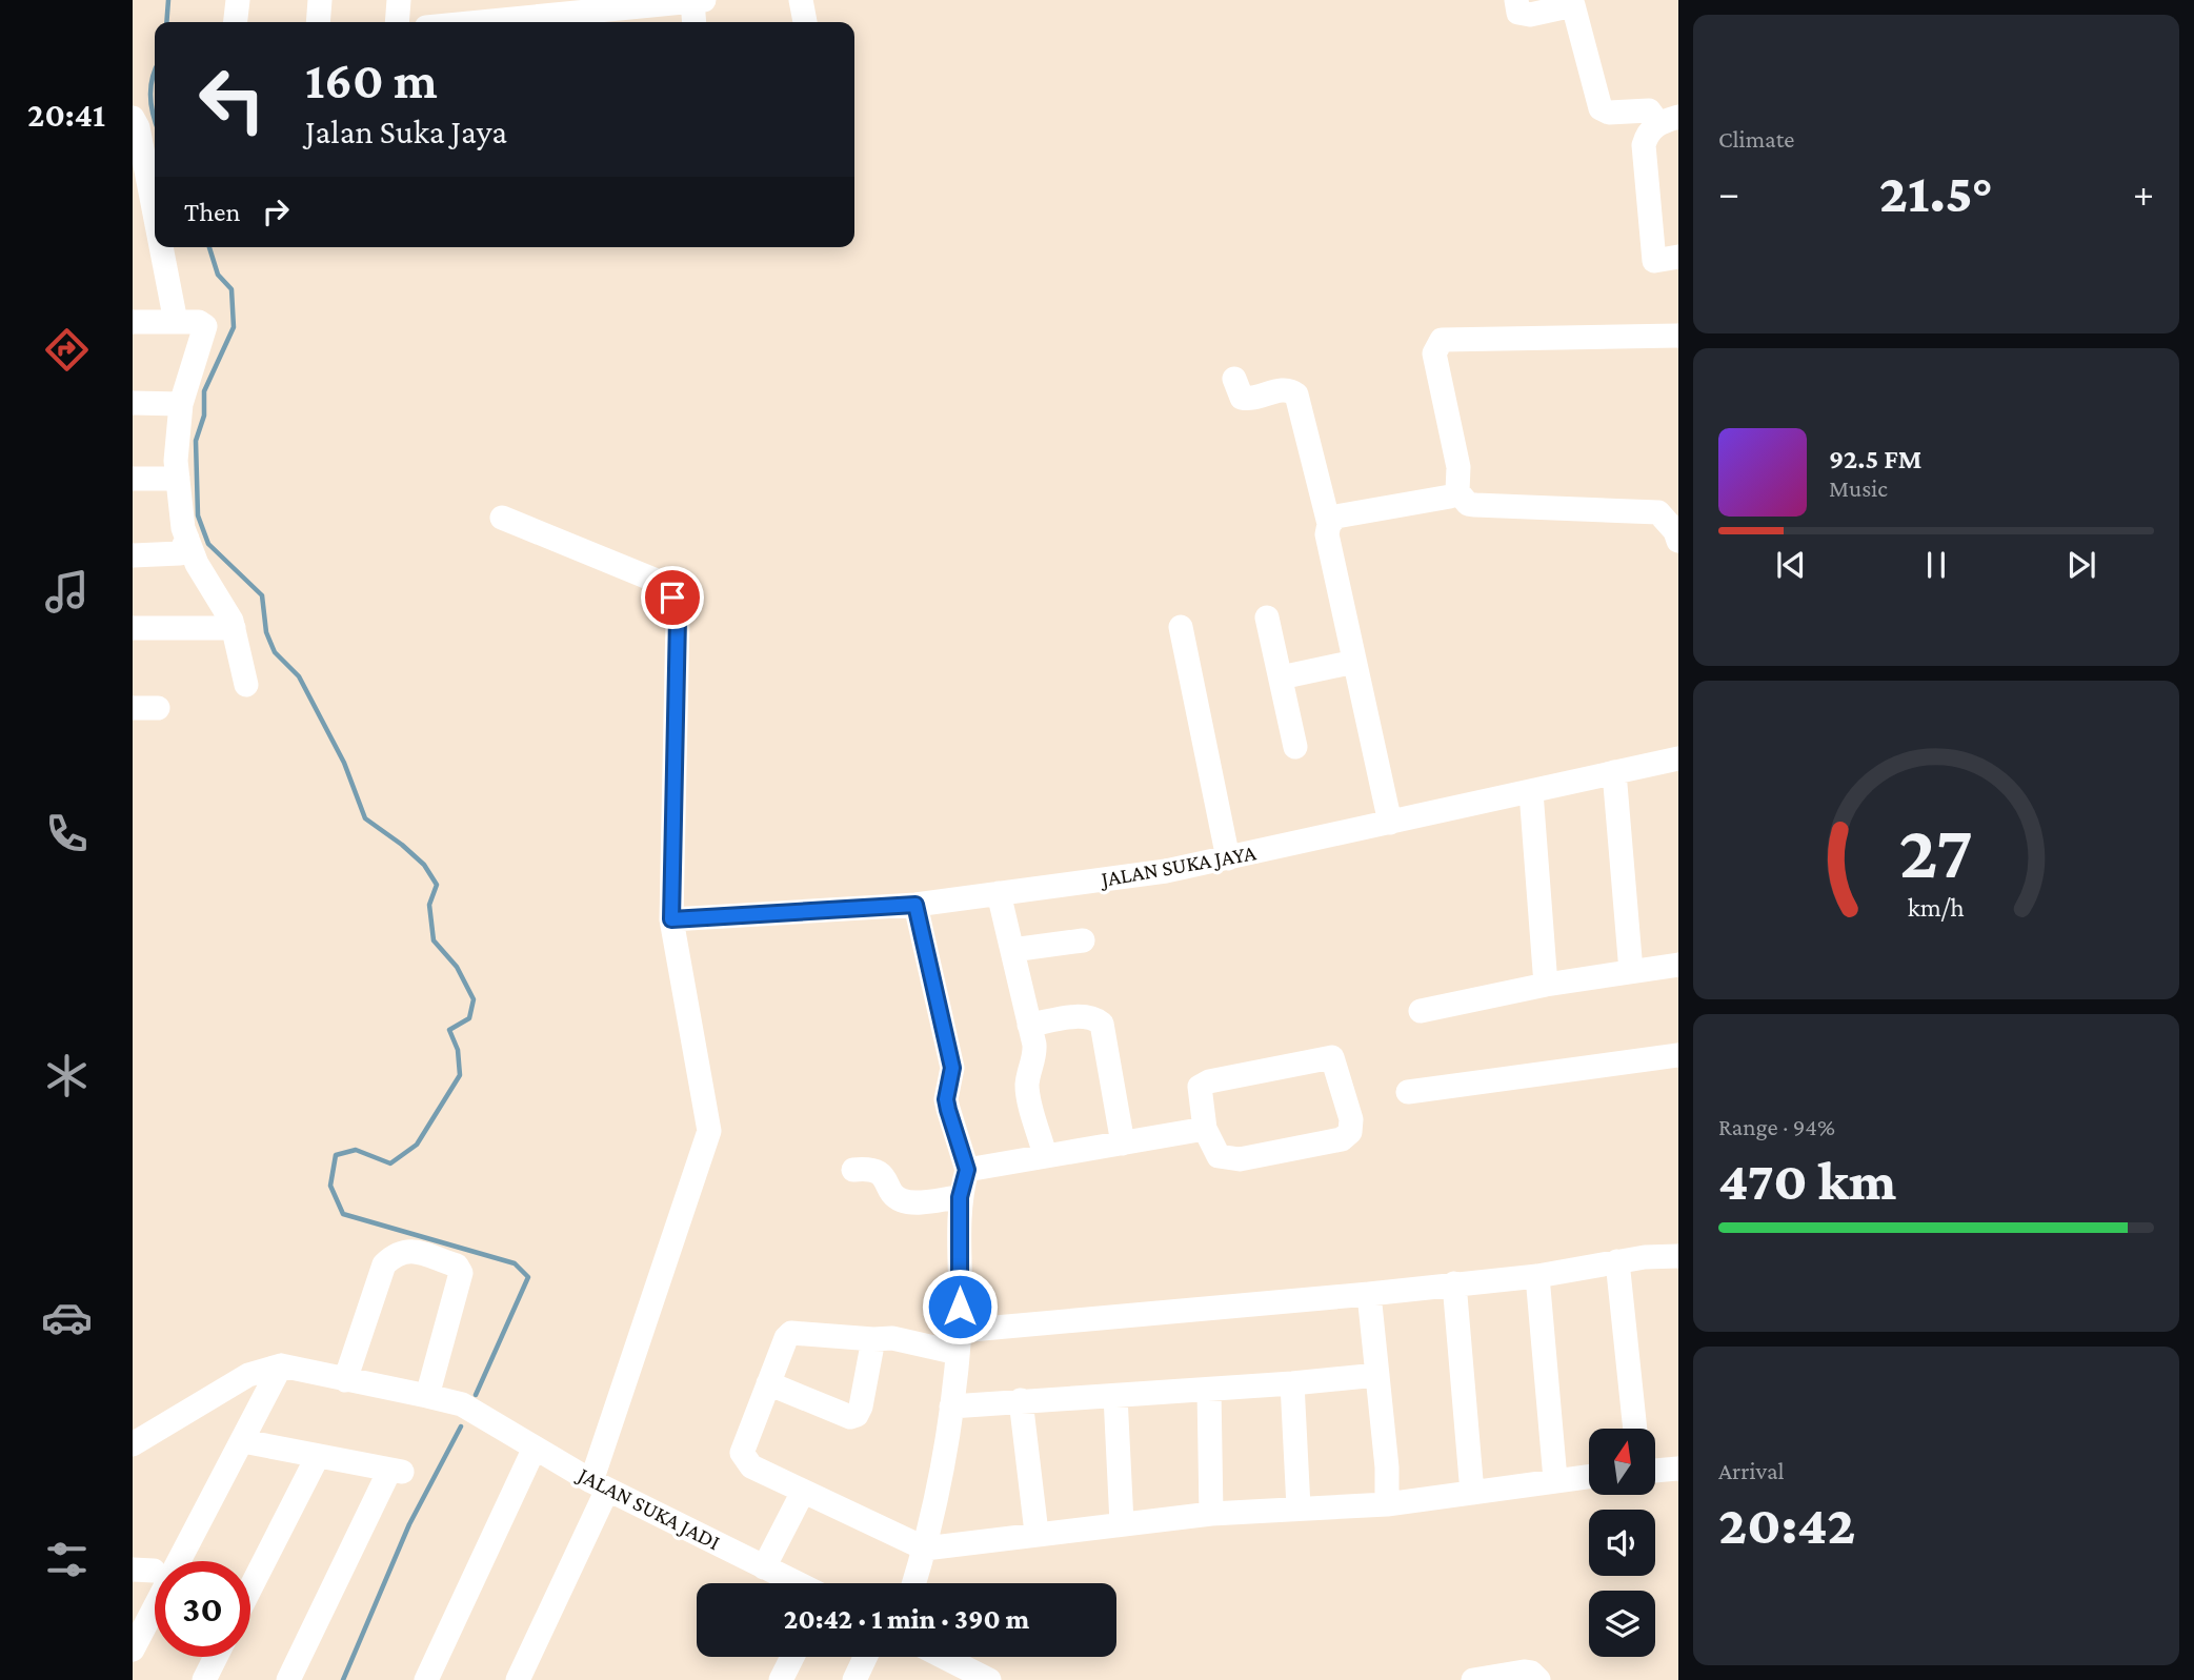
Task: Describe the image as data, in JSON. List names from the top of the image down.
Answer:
{
  "streets": {
    "street": ["JALAN SUKA JAYA", "JALAN SUKA JADI"]
  },
  "north": "top",
  "page": {
    "tabs": "20:41",
    "tile": [
      "Climate",
      ["Range · 94%", "470 km"],
      ["Arrival", "20:42"]
    ],
    "turn": ["160 m", "Jalan Suka Jaya"],
    "heat": ["−", "21.5°", "+"],
    "then": "Then",
    "song": ["92.5 FM", "Music"],
    "limit": "30",
    "trip": "20:42 · 1 min · 390 m",
    "gauge": ["27", "km/h"]
  }
}
